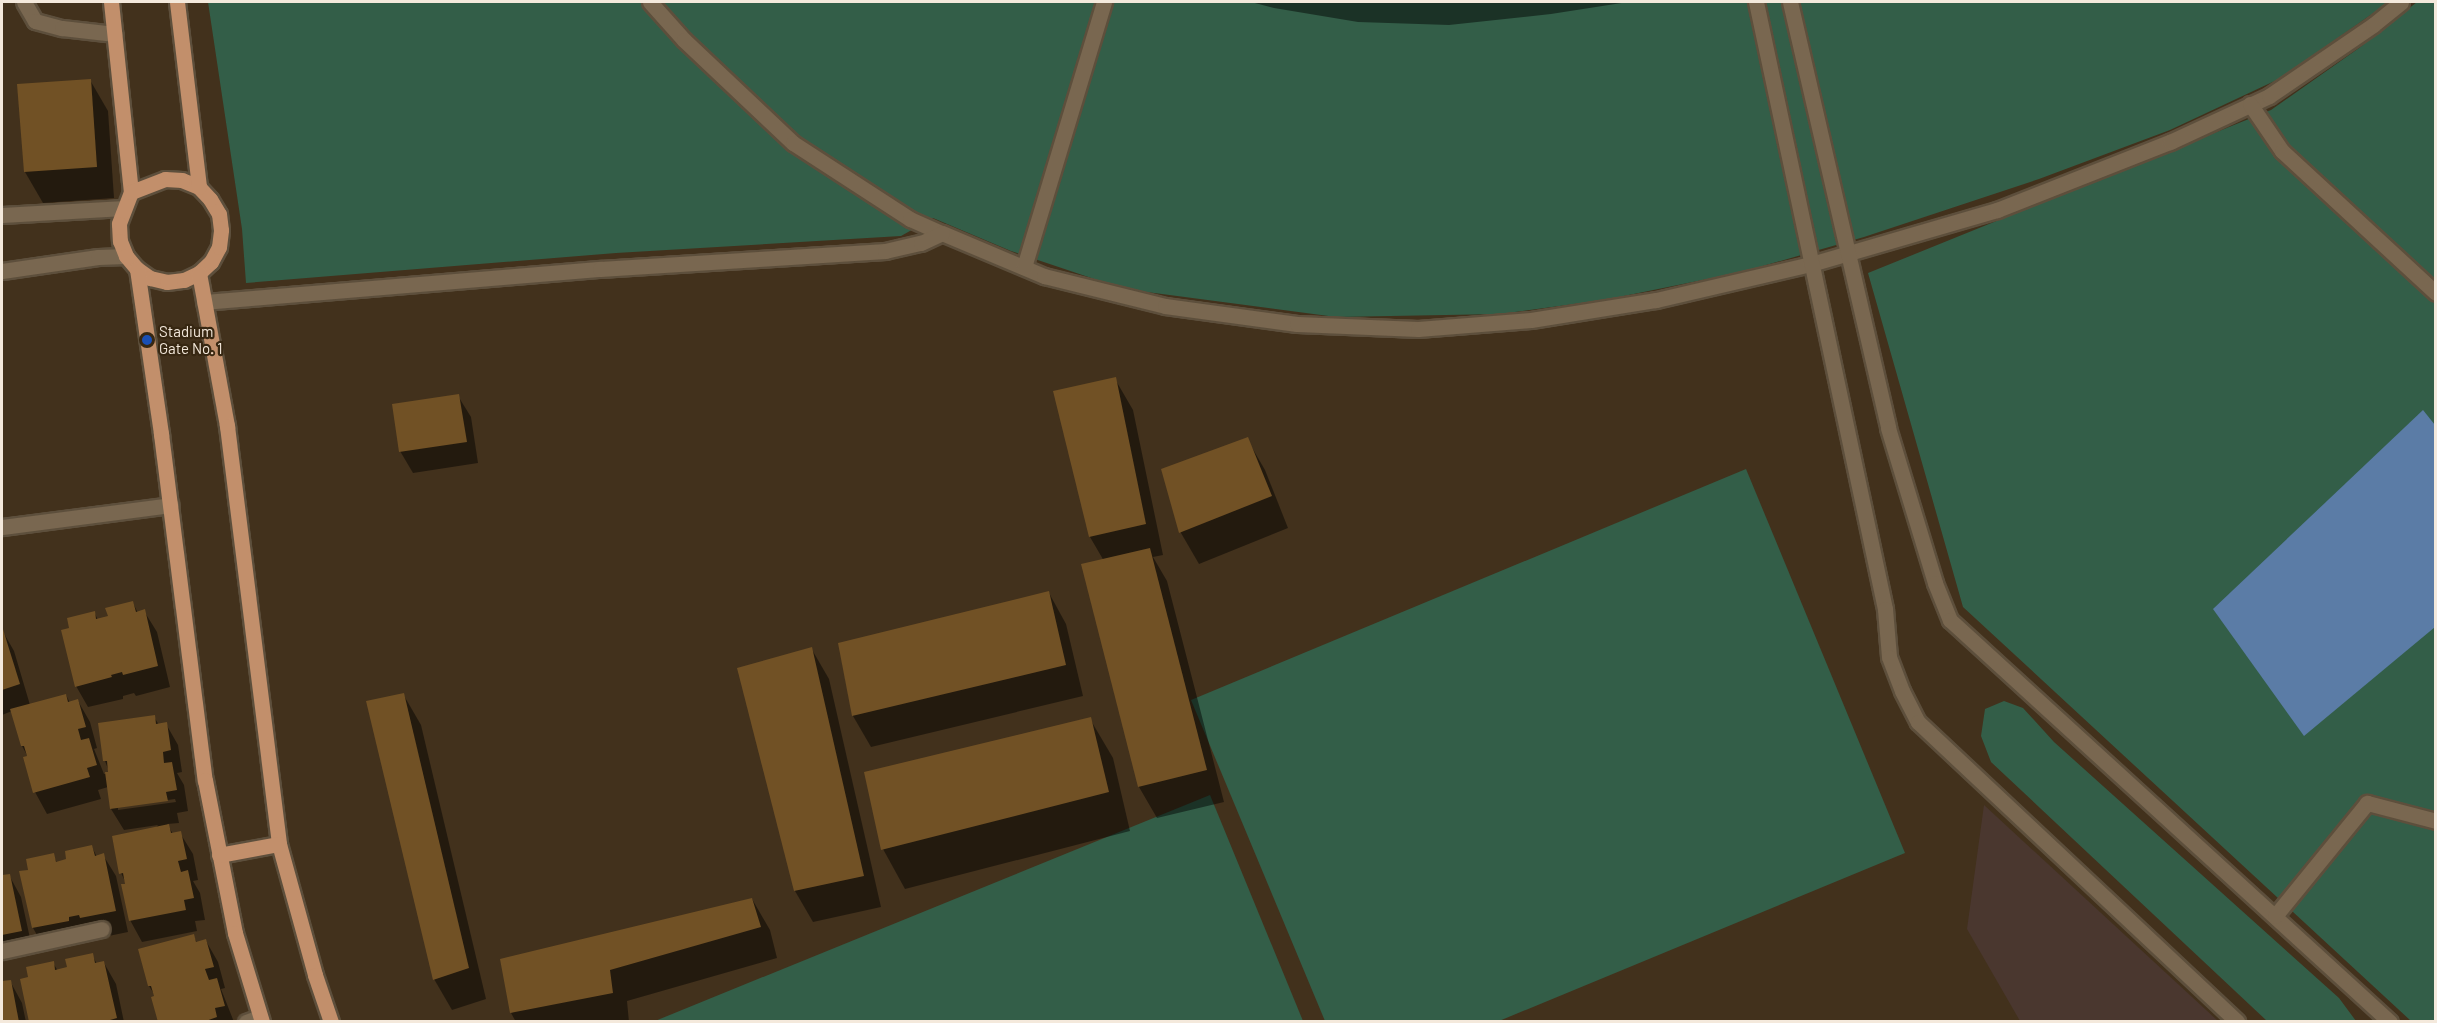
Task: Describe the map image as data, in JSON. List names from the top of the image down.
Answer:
{
  "places": ["Stadium Gate No. 1"]
}
